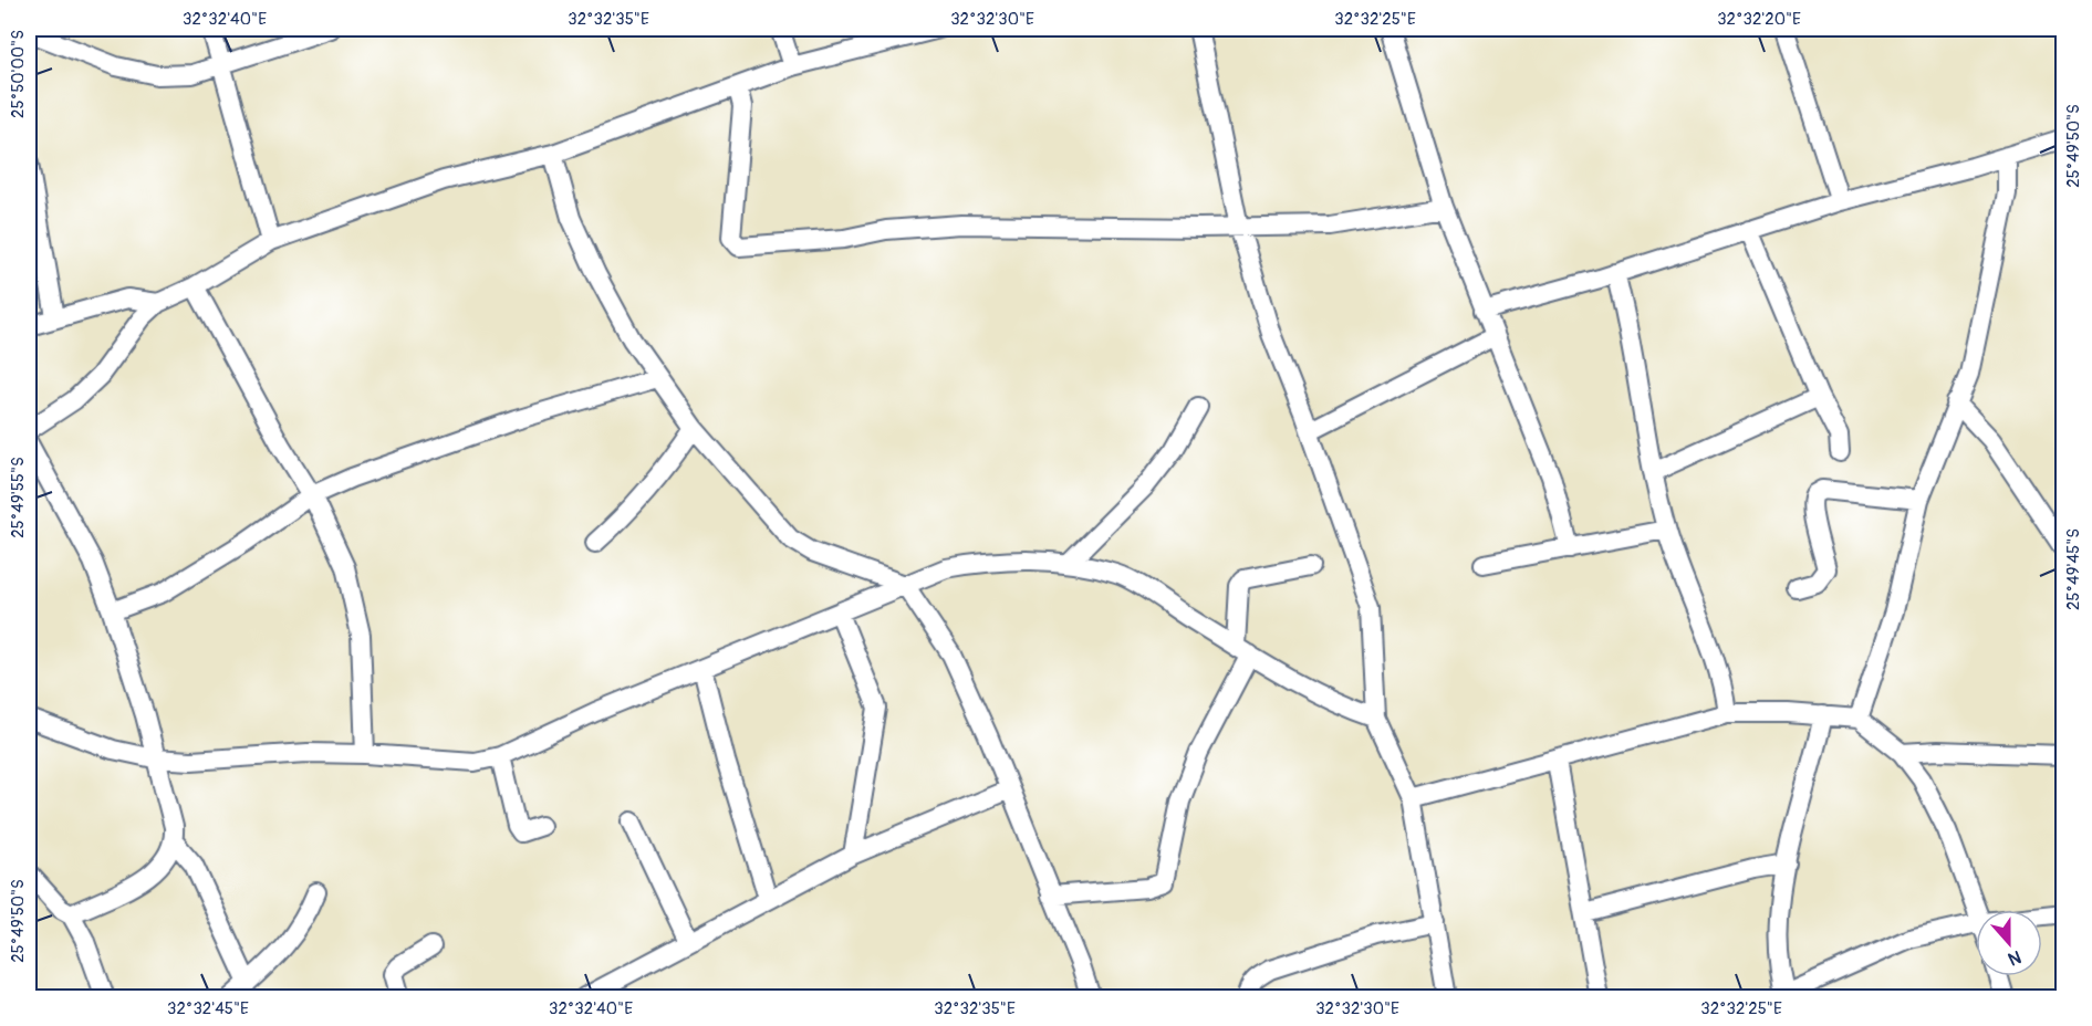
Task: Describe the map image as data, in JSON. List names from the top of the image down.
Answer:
{
  "north": "bottom",
  "coordinates": [
    "32°32'40\"E",
    "32°32'35\"E",
    "32°32'30\"E",
    "32°32'25\"E",
    "32°32'20\"E",
    "25°50'00\"S",
    "25°49'50\"S",
    "25°49'55\"S",
    "25°49'45\"S",
    "32°32'45\"E"
  ]
}
